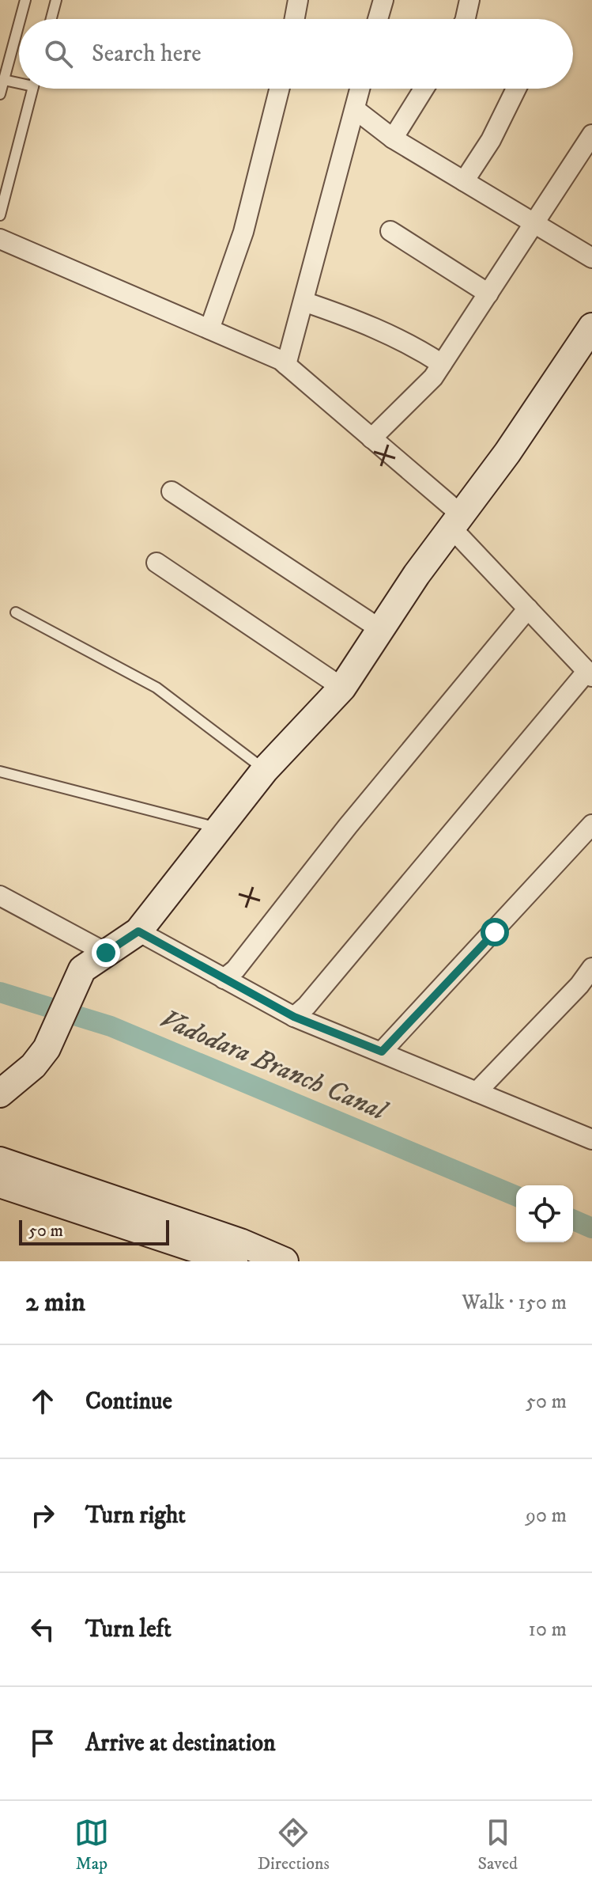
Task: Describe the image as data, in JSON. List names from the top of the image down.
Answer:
{
  "water": ["Vadodara Branch Canal"],
  "scale_bar": "50 m",
  "page": {
    "search": "Search here",
    "scale": "50 m",
    "heading": ["2 min", "Walk · 150 m"],
    "list": [
      ["Continue", "50 m"],
      ["Turn right", "90 m"],
      ["Turn left", "10 m"],
      "Arrive at destination"
    ],
    "nav": ["Map", "Directions", "Saved"]
  }
}
